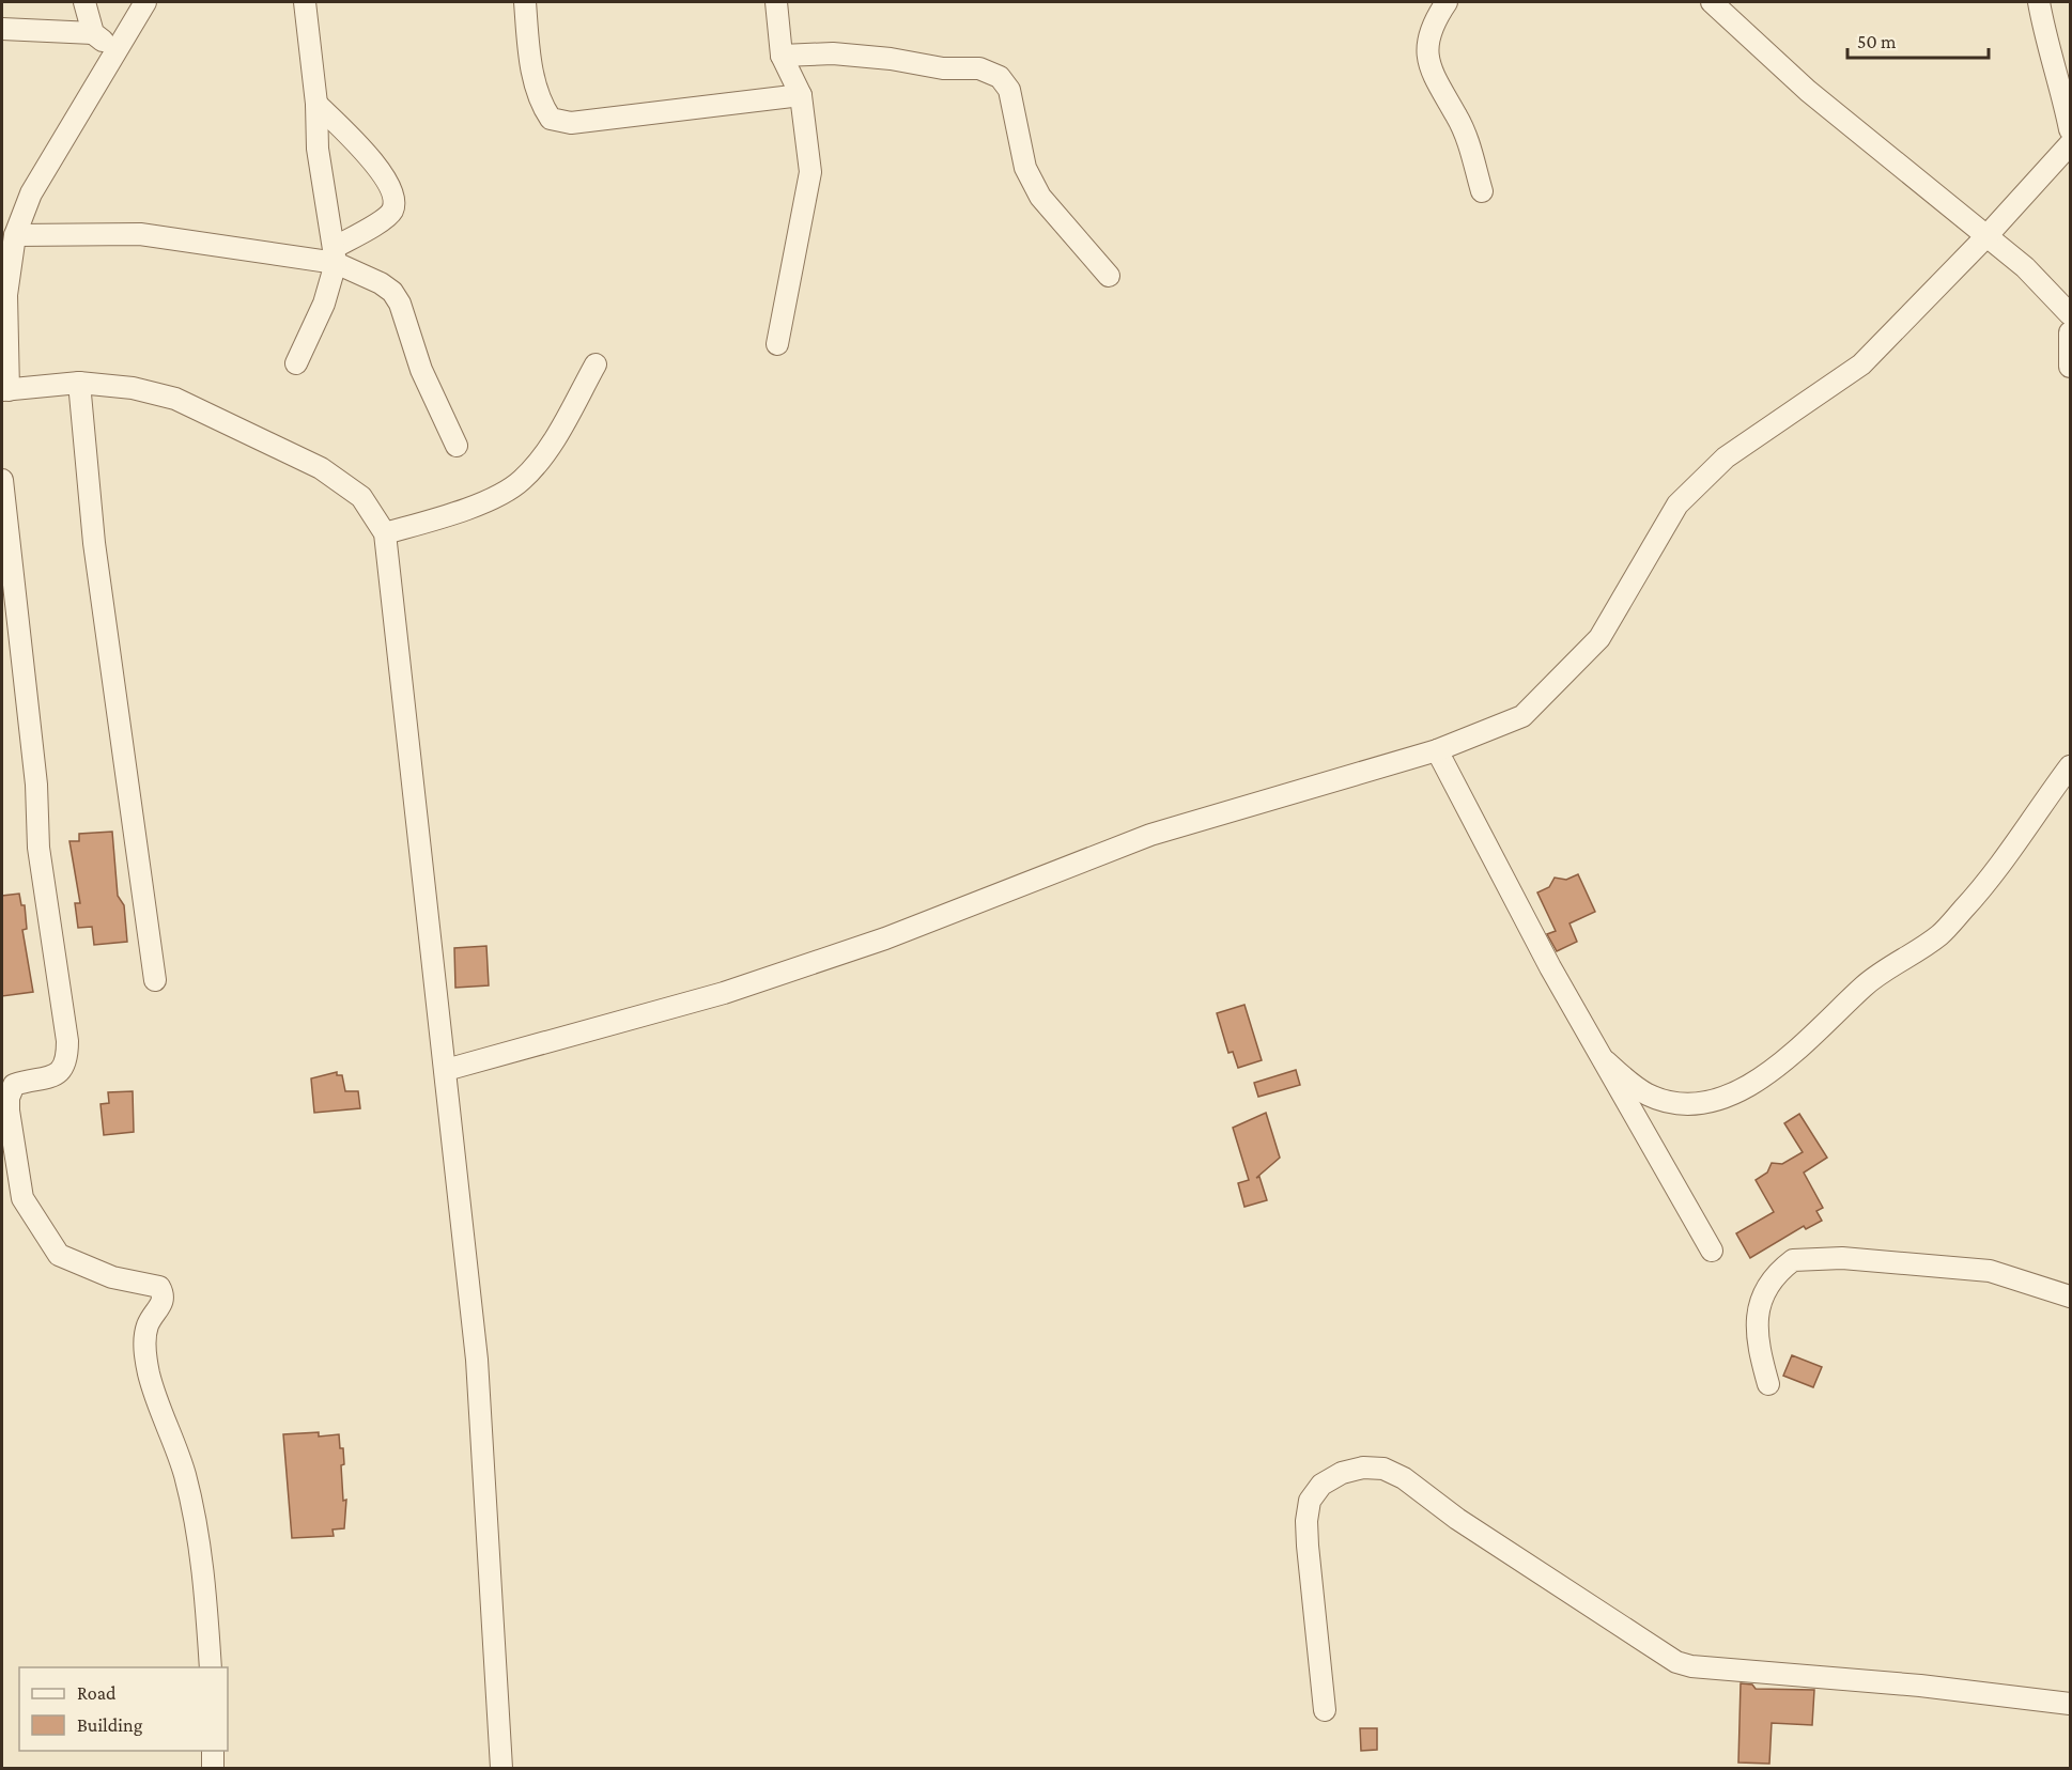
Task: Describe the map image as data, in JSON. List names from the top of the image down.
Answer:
{
  "legend": ["Road", "Building"],
  "scale_bar": "50 m"
}
